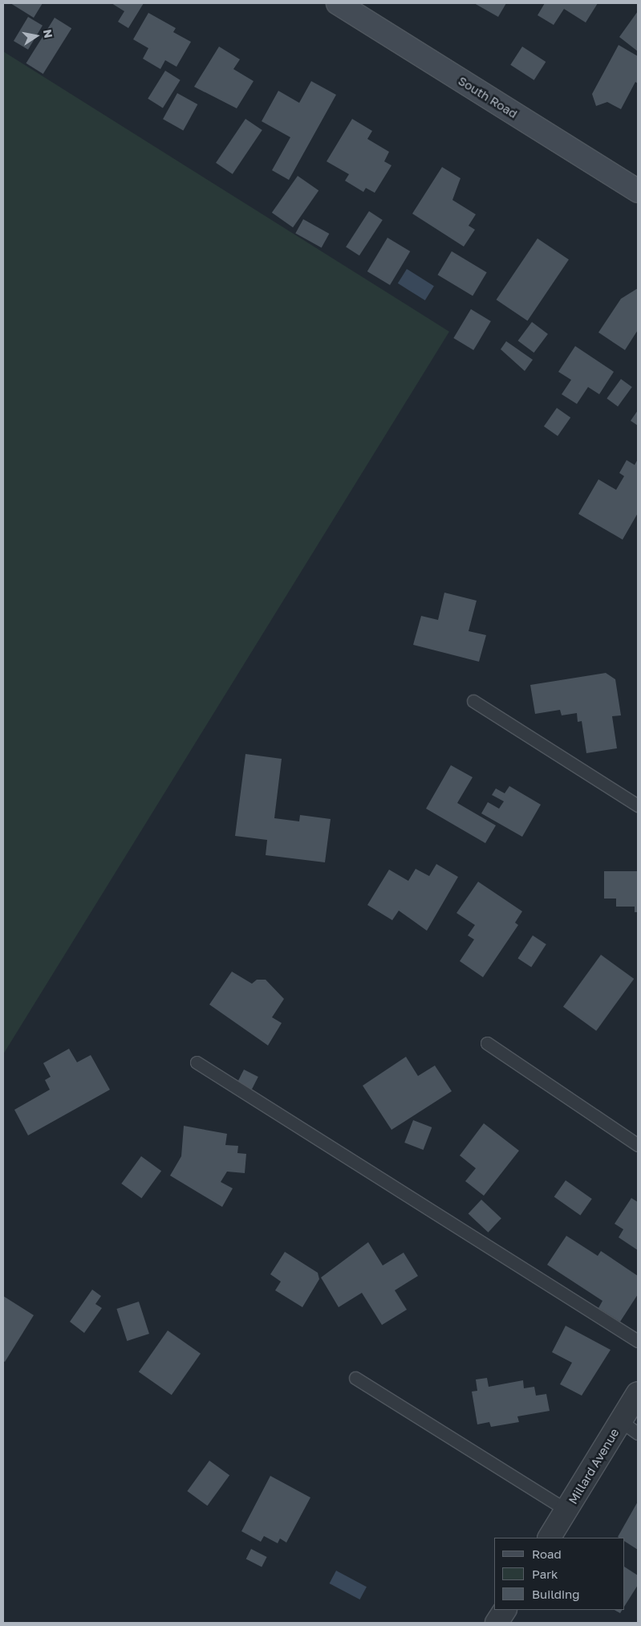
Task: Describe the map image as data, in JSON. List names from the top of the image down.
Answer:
{
  "streets": {
    "street": ["South Road", "Millard Avenue"]
  },
  "legend": ["Road", "Park", "Building"],
  "north": "right"
}
